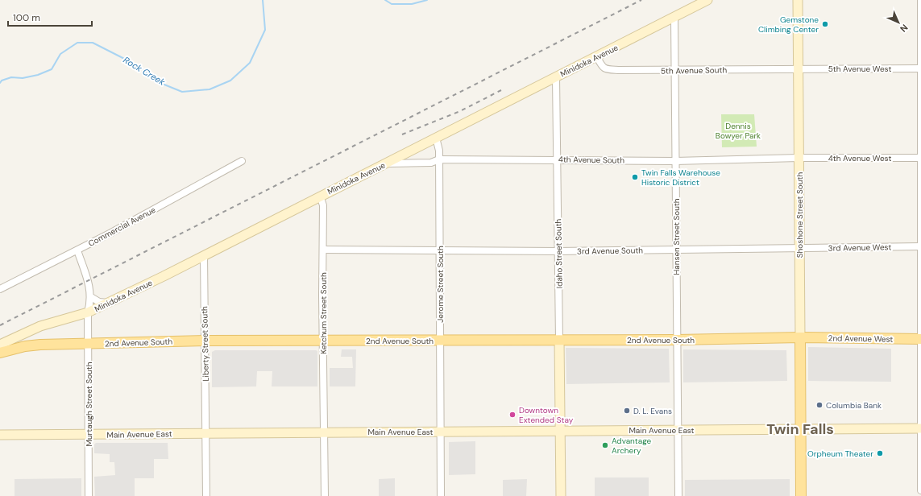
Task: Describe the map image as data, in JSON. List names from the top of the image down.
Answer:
{
  "streets": {
    "main road": ["Shoshone Street South", "2nd Avenue West", "2nd Avenue South"],
    "street": [
      "Minidoka Avenue",
      "5th Avenue West",
      "5th Avenue South",
      "4th Avenue West",
      "4th Avenue South",
      "Commercial Avenue",
      "Hansen Street South",
      "3rd Avenue West",
      "3rd Avenue South",
      "Idaho Street South",
      "Jerome Street South",
      "Ketchum Street South",
      "Liberty Street South",
      "Murtaugh Street South",
      "Main Avenue East"
    ]
  },
  "crossings": [
    ["Minidoka Avenue", "5th Avenue South"],
    ["Minidoka Avenue", "4th Avenue South"],
    ["Minidoka Avenue", "Hansen Street South"],
    ["Minidoka Avenue", "Idaho Street South"],
    ["Minidoka Avenue", "Jerome Street South"],
    ["Minidoka Avenue", "Ketchum Street South"],
    ["Minidoka Avenue", "Liberty Street South"],
    ["Minidoka Avenue", "Murtaugh Street South"],
    ["5th Avenue West", "5th Avenue South"],
    ["5th Avenue West", "Shoshone Street South"],
    ["5th Avenue South", "Shoshone Street South"],
    ["5th Avenue South", "Hansen Street South"],
    ["4th Avenue West", "4th Avenue South"],
    ["4th Avenue West", "Shoshone Street South"],
    ["4th Avenue South", "Shoshone Street South"],
    ["4th Avenue South", "Hansen Street South"],
    ["4th Avenue South", "Idaho Street South"],
    ["4th Avenue South", "Jerome Street South"],
    ["Shoshone Street South", "3rd Avenue West"],
    ["Shoshone Street South", "3rd Avenue South"],
    ["Shoshone Street South", "2nd Avenue West"],
    ["Shoshone Street South", "2nd Avenue South"],
    ["Shoshone Street South", "Main Avenue East"],
    ["Hansen Street South", "3rd Avenue South"],
    ["Hansen Street South", "2nd Avenue South"],
    ["Hansen Street South", "Main Avenue East"],
    ["3rd Avenue West", "3rd Avenue South"],
    ["3rd Avenue South", "Idaho Street South"],
    ["3rd Avenue South", "Jerome Street South"],
    ["3rd Avenue South", "Ketchum Street South"],
    ["Idaho Street South", "2nd Avenue South"],
    ["Idaho Street South", "Main Avenue East"],
    ["Jerome Street South", "2nd Avenue South"],
    ["Jerome Street South", "Main Avenue East"],
    ["Ketchum Street South", "2nd Avenue South"],
    ["Ketchum Street South", "Main Avenue East"],
    ["2nd Avenue West", "2nd Avenue South"],
    ["2nd Avenue South", "Liberty Street South"],
    ["2nd Avenue South", "Murtaugh Street South"],
    ["Liberty Street South", "Main Avenue East"],
    ["Murtaugh Street South", "Main Avenue East"]
  ],
  "districts": ["Twin Falls"],
  "water": ["Rock Creek"],
  "parks": ["Dennis Bowyer Park"],
  "places": [
    "Gemstone Climbing Center",
    "Twin Falls Warehouse Historic District",
    "Columbia Bank",
    "D. L. Evans",
    "Downtown Extended Stay",
    "Advantage Archery",
    "Orpheum Theater"
  ],
  "scale_bar": "100 m",
  "north": "bottom right"
}
